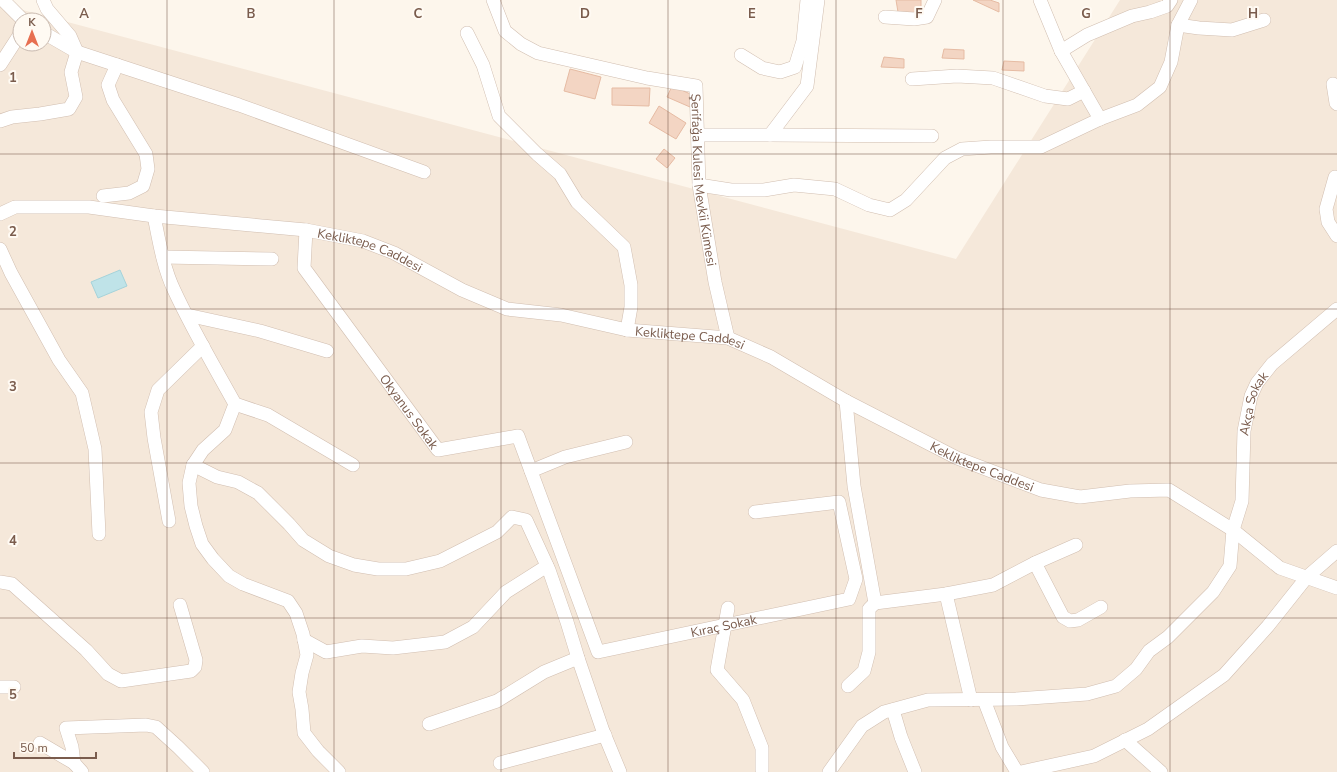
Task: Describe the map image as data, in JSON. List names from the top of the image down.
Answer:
{
  "streets": {
    "street": [
      "Şerifağa Kulesi Mevkii Kümesi",
      "Kekliktepe Caddesi",
      "Akça Sokak",
      "Okyanus Sokak",
      "Kıraç Sokak"
    ]
  },
  "crossings": [
    ["Şerifağa Kulesi Mevkii Kümesi", "Kekliktepe Caddesi"],
    ["Kekliktepe Caddesi", "Akça Sokak"],
    ["Kekliktepe Caddesi", "Okyanus Sokak"],
    ["Okyanus Sokak", "Kıraç Sokak"]
  ],
  "scale_bar": "50 m",
  "north": "top",
  "grid": {
    "columns": [
      "A",
      "B",
      "C",
      "D",
      "E",
      "F",
      "G",
      "H"
    ],
    "rows": [
      "1",
      "2",
      "3",
      "4",
      "5"
    ]
  }
}
